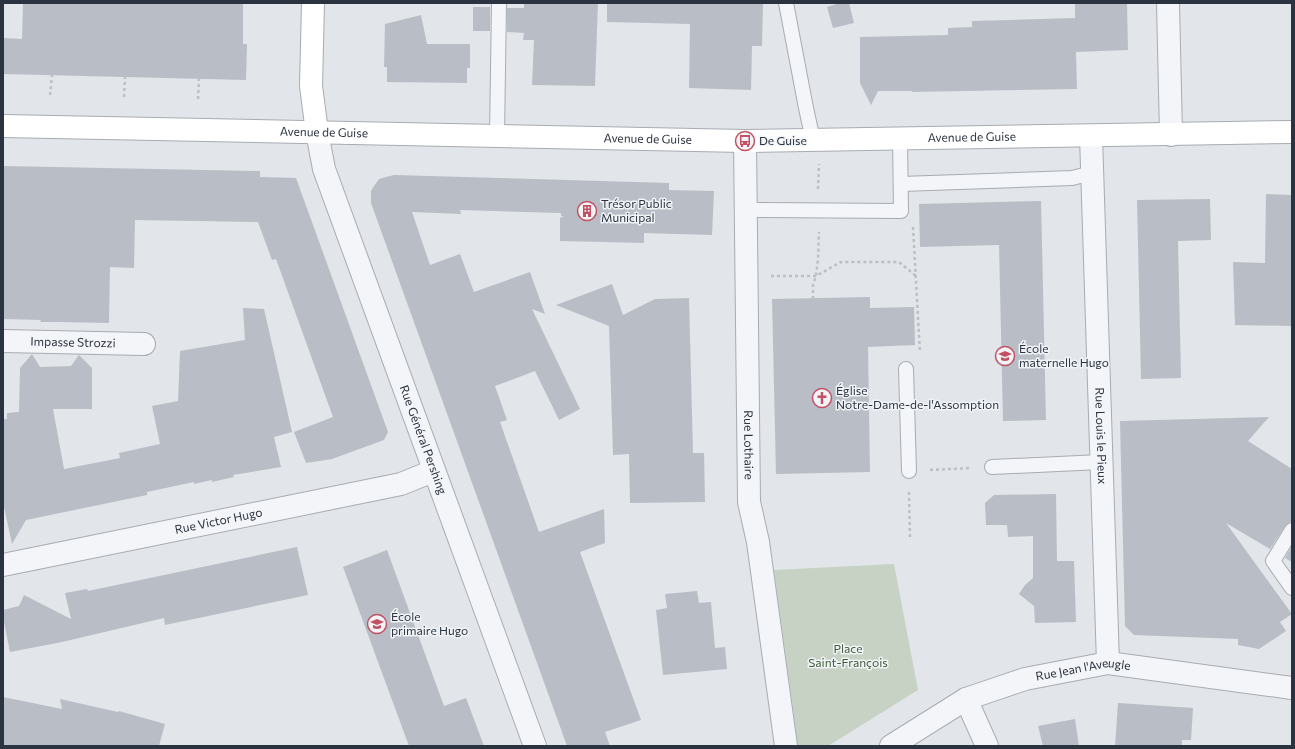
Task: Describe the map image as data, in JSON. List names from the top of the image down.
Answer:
{
  "streets": {
    "street": [
      "Avenue de Guise",
      "Impasse Strozzi",
      "Rue Louis le Pieux",
      "Rue Général Pershing",
      "Rue Lothaire",
      "Rue Victor Hugo",
      "Rue Jean l'Aveugle"
    ]
  },
  "crossings": [
    ["Avenue de Guise", "Rue Louis le Pieux"],
    ["Avenue de Guise", "Rue Général Pershing"],
    ["Avenue de Guise", "Rue Lothaire"],
    ["Rue Louis le Pieux", "Rue Jean l'Aveugle"],
    ["Rue Général Pershing", "Rue Victor Hugo"]
  ],
  "parks": ["Place Saint-François"],
  "places": {
    "bus stop": ["De Guise"],
    "building": ["Trésor Public Municipal"],
    "school or university": ["École maternelle Hugo", "École primaire Hugo"],
    "church": ["Église Notre-Dame-de-l'Assomption"]
  }
}
